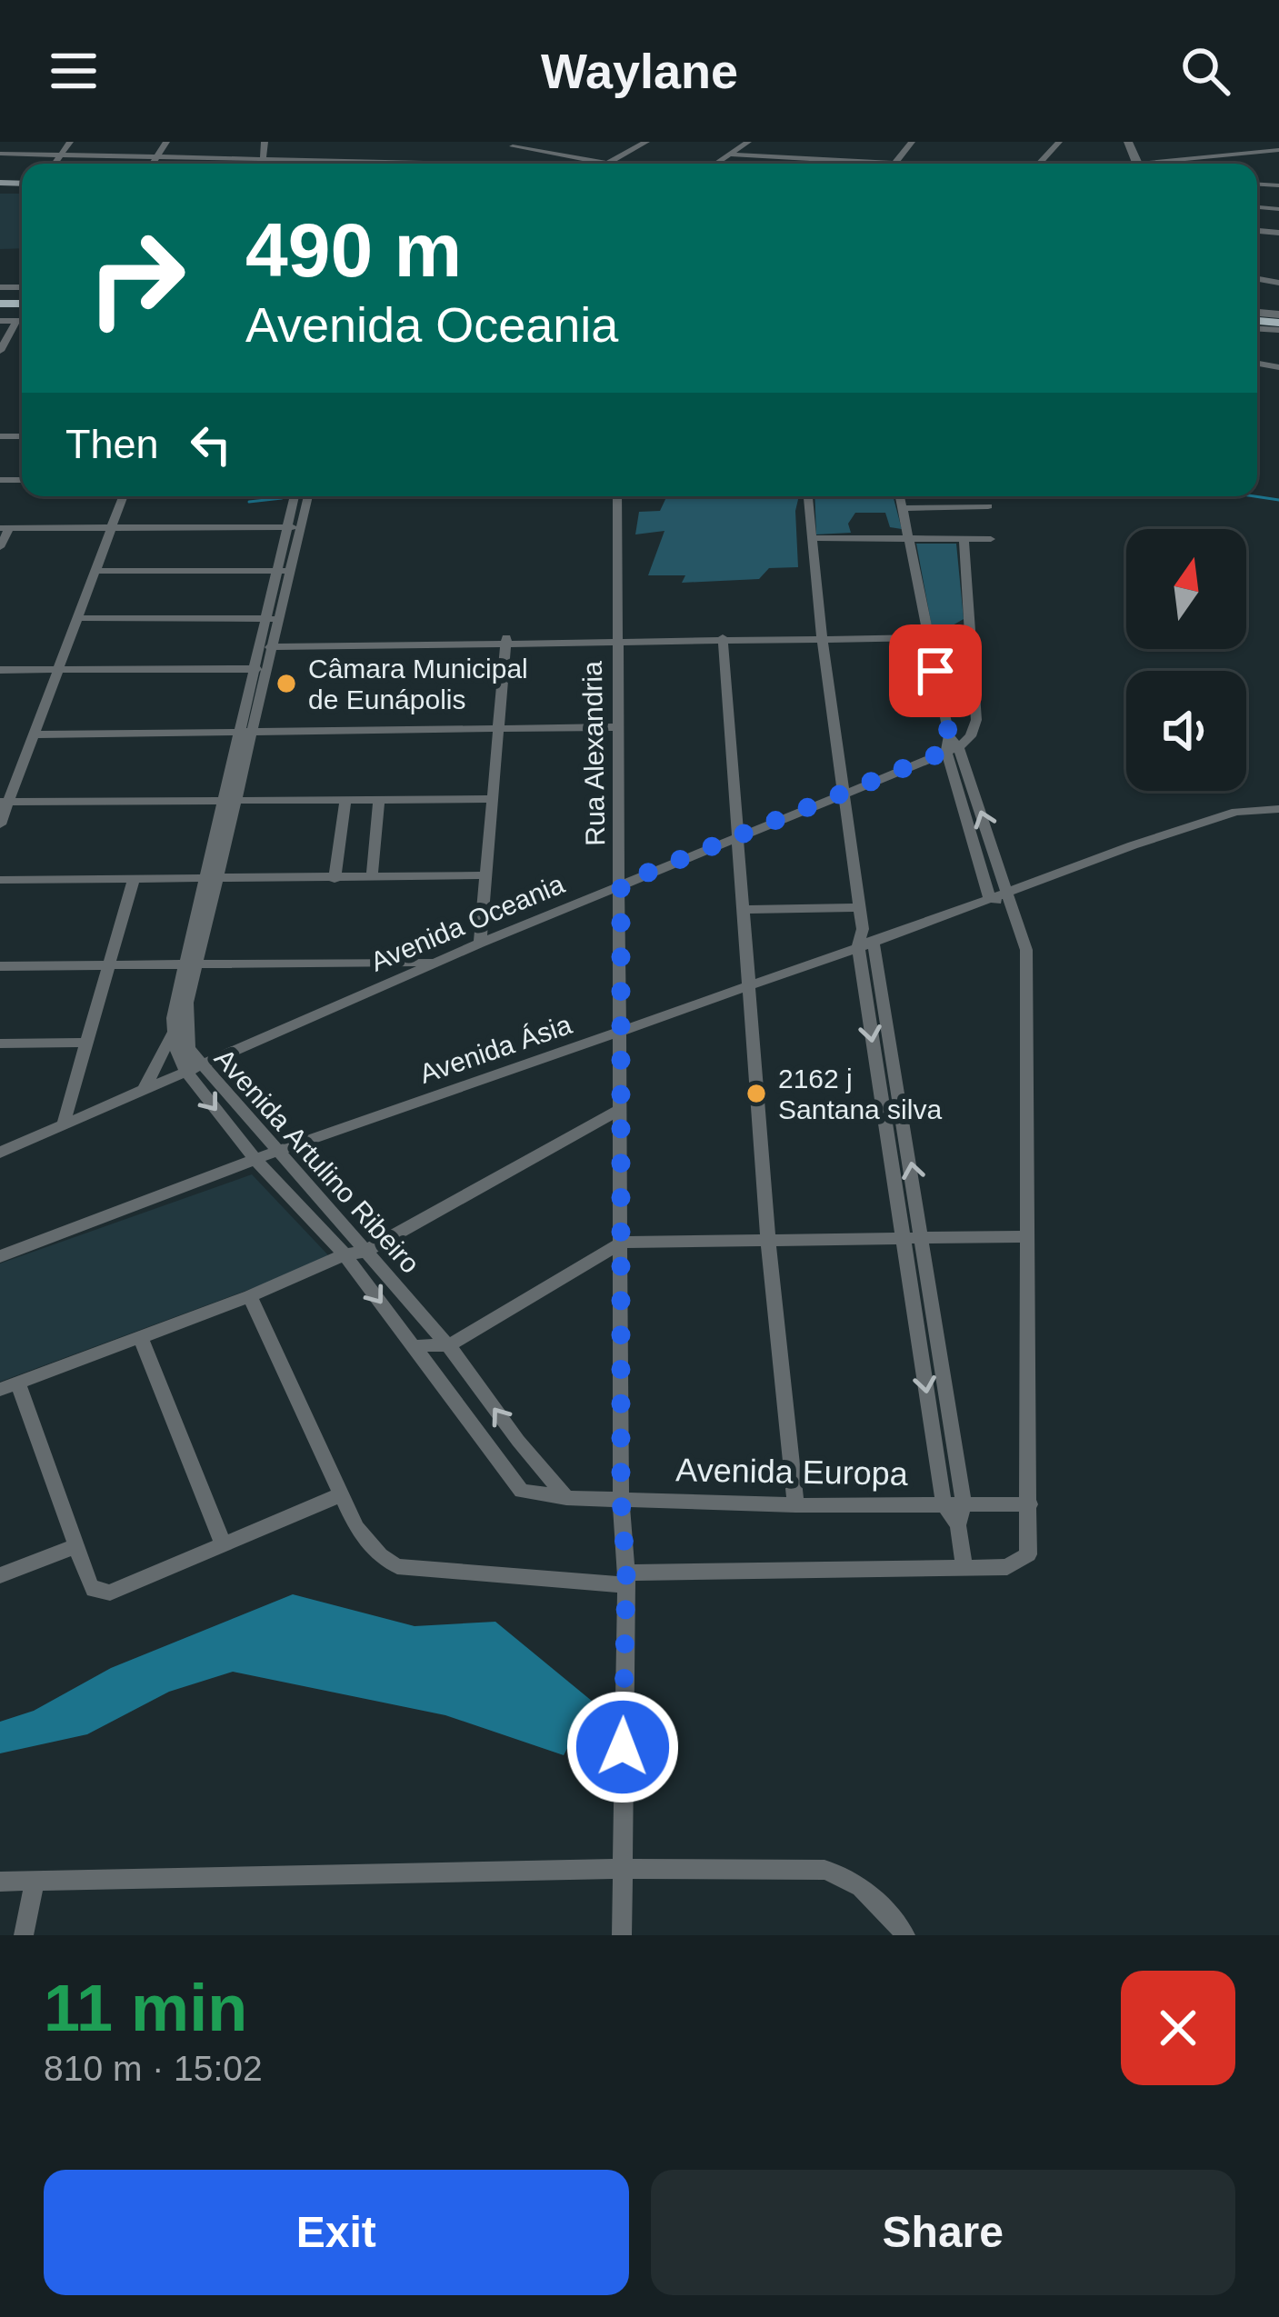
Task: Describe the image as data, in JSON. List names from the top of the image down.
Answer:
{
  "streets": {
    "street": [
      "Rua Alexandria",
      "Avenida Oceania",
      "Avenida Ásia",
      "Avenida Artulino Ribeiro",
      "Avenida Europa"
    ]
  },
  "crossings": [
    ["Rua Alexandria", "Avenida Oceania"],
    ["Rua Alexandria", "Avenida Ásia"],
    ["Rua Alexandria", "Avenida Europa"],
    ["Avenida Oceania", "Avenida Artulino Ribeiro"],
    ["Avenida Ásia", "Avenida Artulino Ribeiro"],
    ["Avenida Ásia", "Avenida Europa"],
    ["Avenida Artulino Ribeiro", "Avenida Europa"]
  ],
  "places": ["Câmara Municipal de Eunápolis", "2162 j Santana silva"],
  "north": "top",
  "page": {
    "header": "Waylane",
    "turn": ["490 m", "Avenida Oceania"],
    "then": "Then",
    "heading": ["11 min", "810 m · 15:02"],
    "buttons": ["Exit", "Share"]
  }
}
